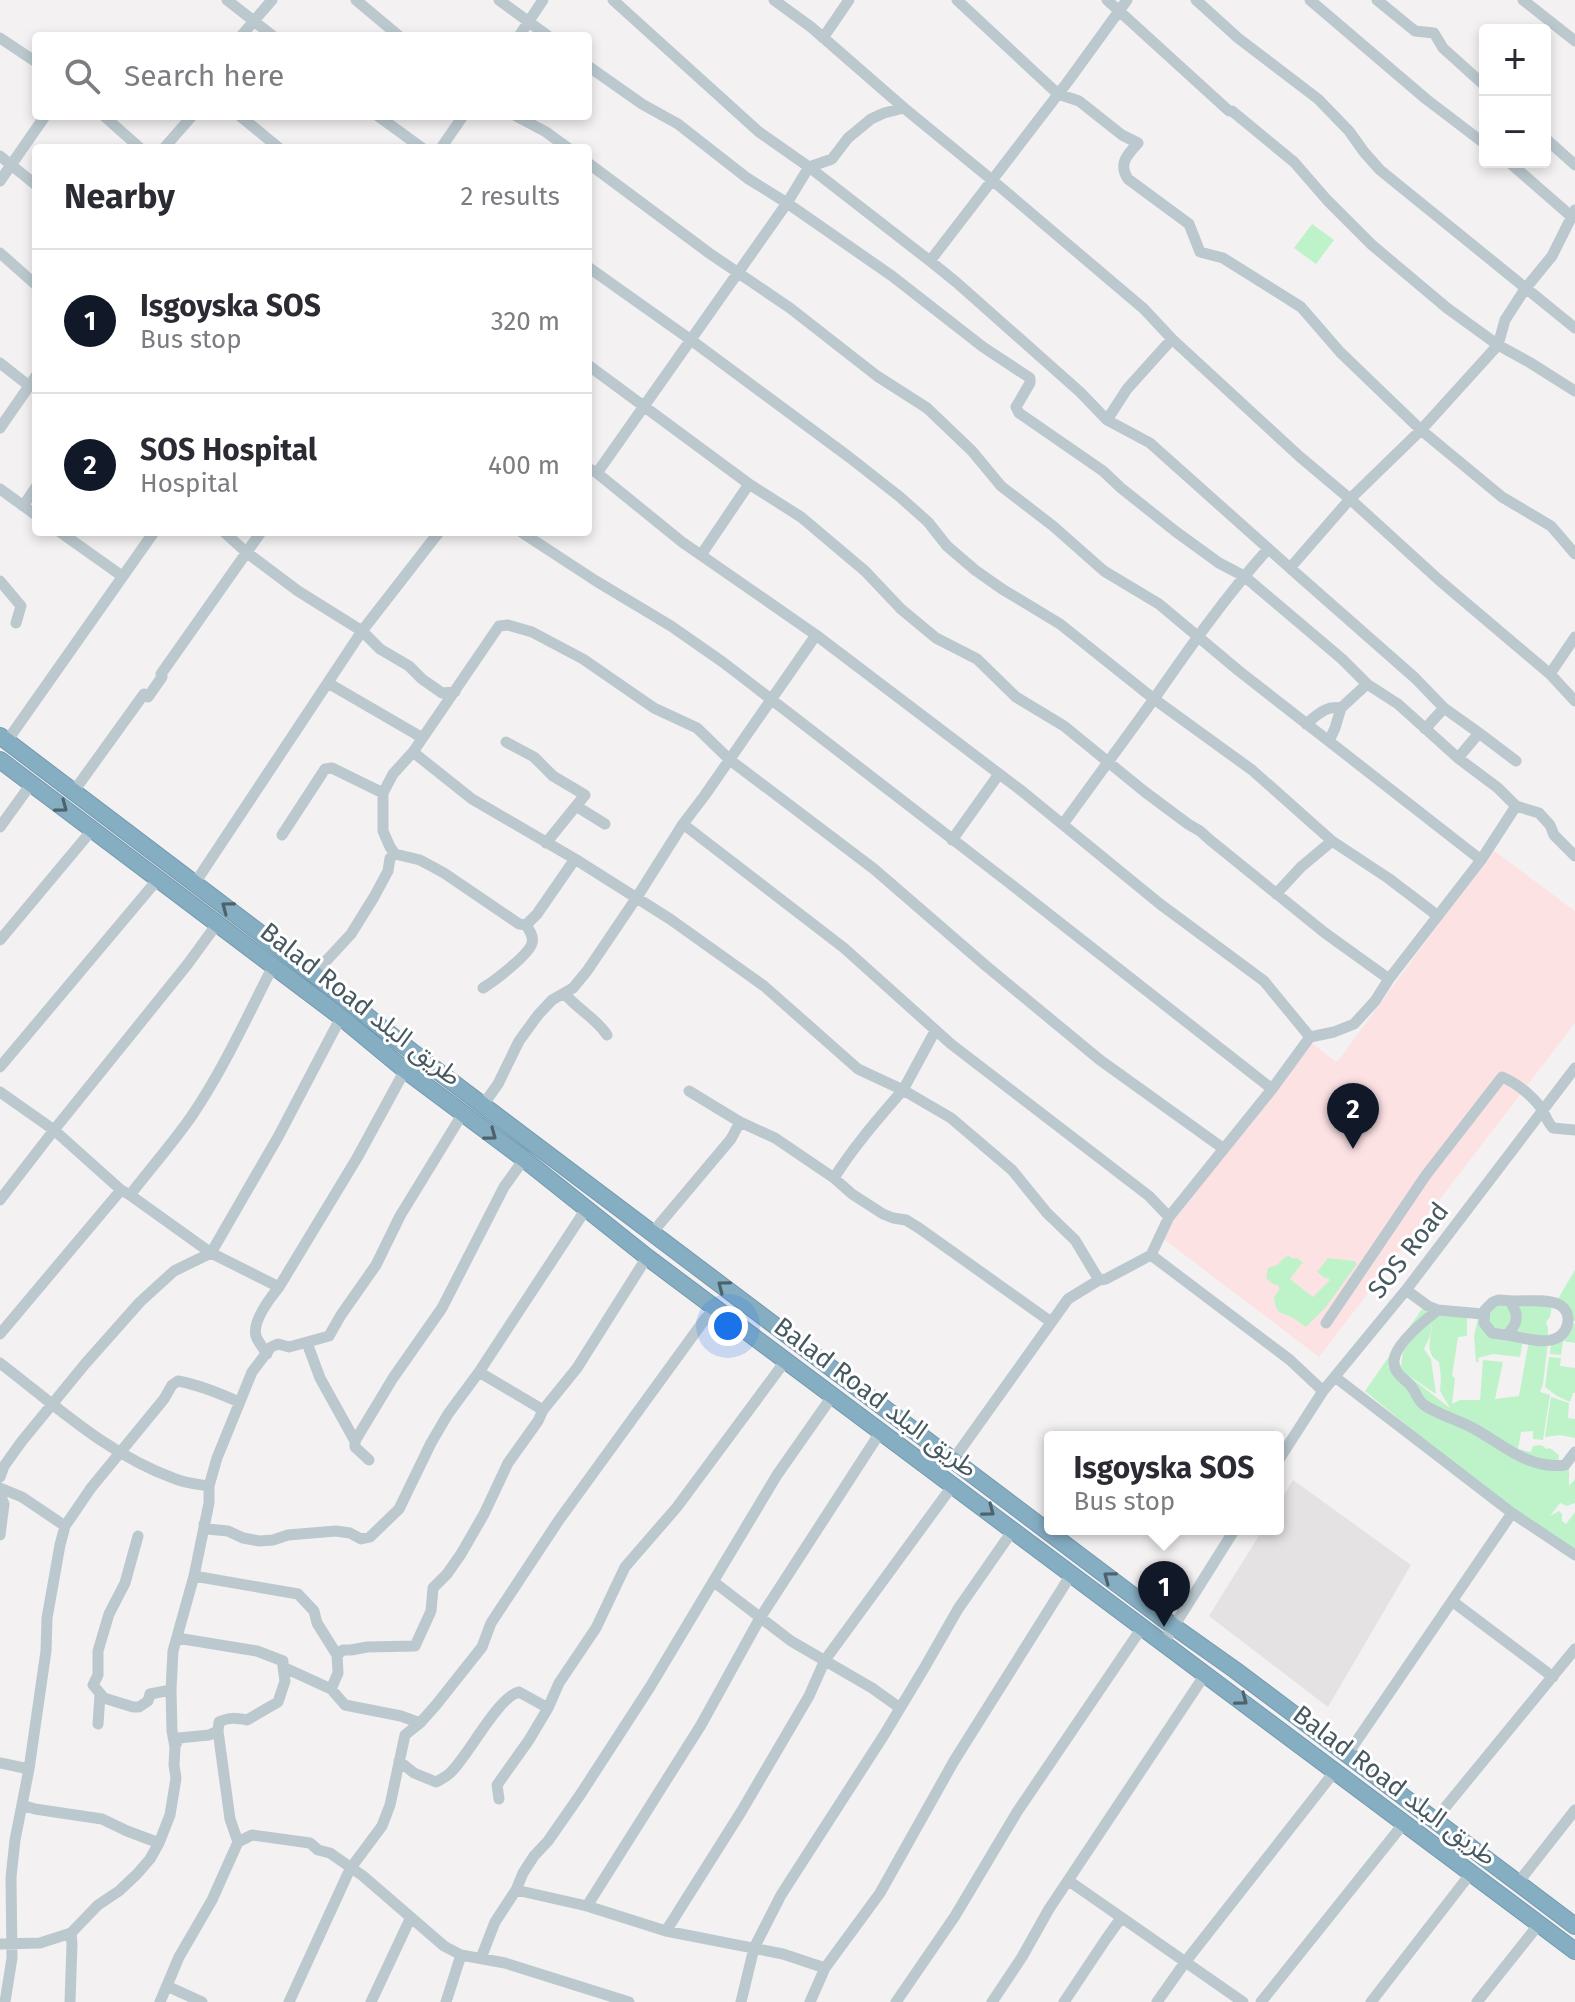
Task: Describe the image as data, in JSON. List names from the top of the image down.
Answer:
{
  "streets": {
    "highway": ["Balad Road طريق البلد"],
    "street": ["SOS Road"]
  },
  "page": {
    "map_buttons": ["+", "−"],
    "search": "Search here",
    "heading": ["Nearby", "2 results"],
    "list": [
      {
        "mark": "1",
        "name": "Isgoyska SOS",
        "note": "Bus stop",
        "value": "320 m"
      },
      {
        "mark": "2",
        "name": "SOS Hospital",
        "note": "Hospital",
        "value": "400 m"
      }
    ],
    "pins": ["2", "1"],
    "popup": ["Isgoyska SOS", "Bus stop"]
  }
}
